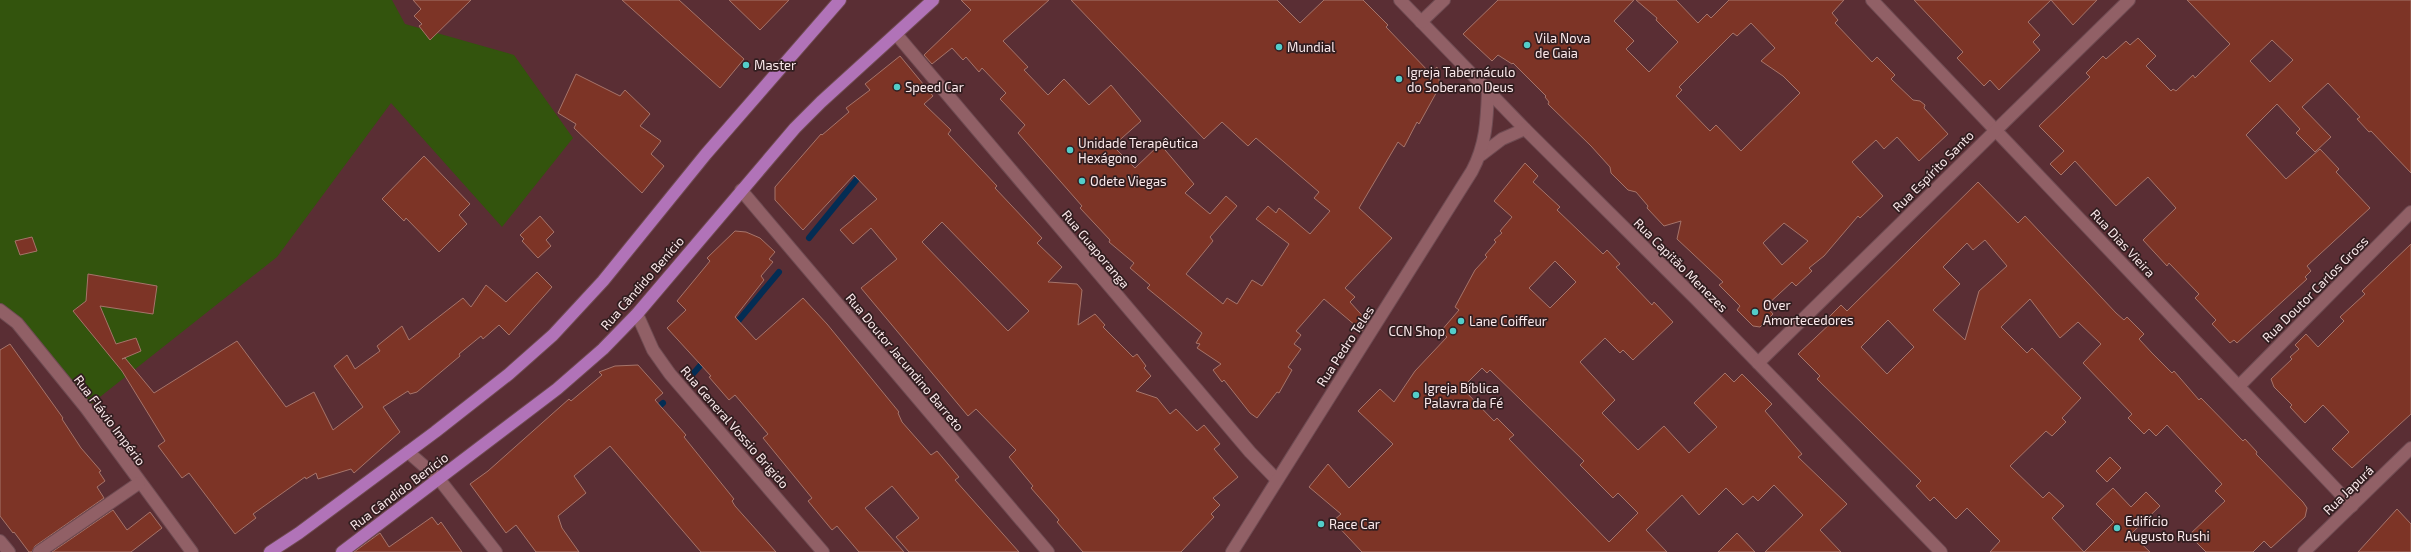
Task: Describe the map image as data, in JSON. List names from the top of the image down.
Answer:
{
  "streets": {
    "main road": ["Rua Cândido Benício"],
    "street": [
      "Rua Espírito Santo",
      "Rua Dias Vieira",
      "Rua Guaporanga",
      "Rua Capitão Menezes",
      "Rua Doutor Carlos Gross",
      "Rua Pedro Teles",
      "Rua Doutor Jacundino Barreto",
      "Rua Flávio Império",
      "Rua General Vossio Brigido",
      "Rua Japurá"
    ]
  },
  "crossings": [
    ["Rua Espírito Santo", "Rua Dias Vieira"],
    ["Rua Espírito Santo", "Rua Capitão Menezes"],
    ["Rua Dias Vieira", "Rua Doutor Carlos Gross"],
    ["Rua Dias Vieira", "Rua Japurá"],
    ["Rua Guaporanga", "Rua Cândido Benício"],
    ["Rua Guaporanga", "Rua Pedro Teles"],
    ["Rua Capitão Menezes", "Rua Pedro Teles"],
    ["Rua Cândido Benício", "Rua Doutor Jacundino Barreto"],
    ["Rua Cândido Benício", "Rua General Vossio Brigido"]
  ],
  "places": [
    "Vila Nova de Gaia",
    "Mundial",
    "Master",
    "Igreja Tabernáculo do Soberano Deus",
    "Speed Car",
    "Unidade Terapêutica Hexágono",
    "Odete Viegas",
    "Over Amortecedores",
    "Lane Coiffeur",
    "CCN Shop",
    "Igreja Bíblica Palavra da Fé",
    "Race Car",
    "Edifício Augusto Rushi"
  ]
}
